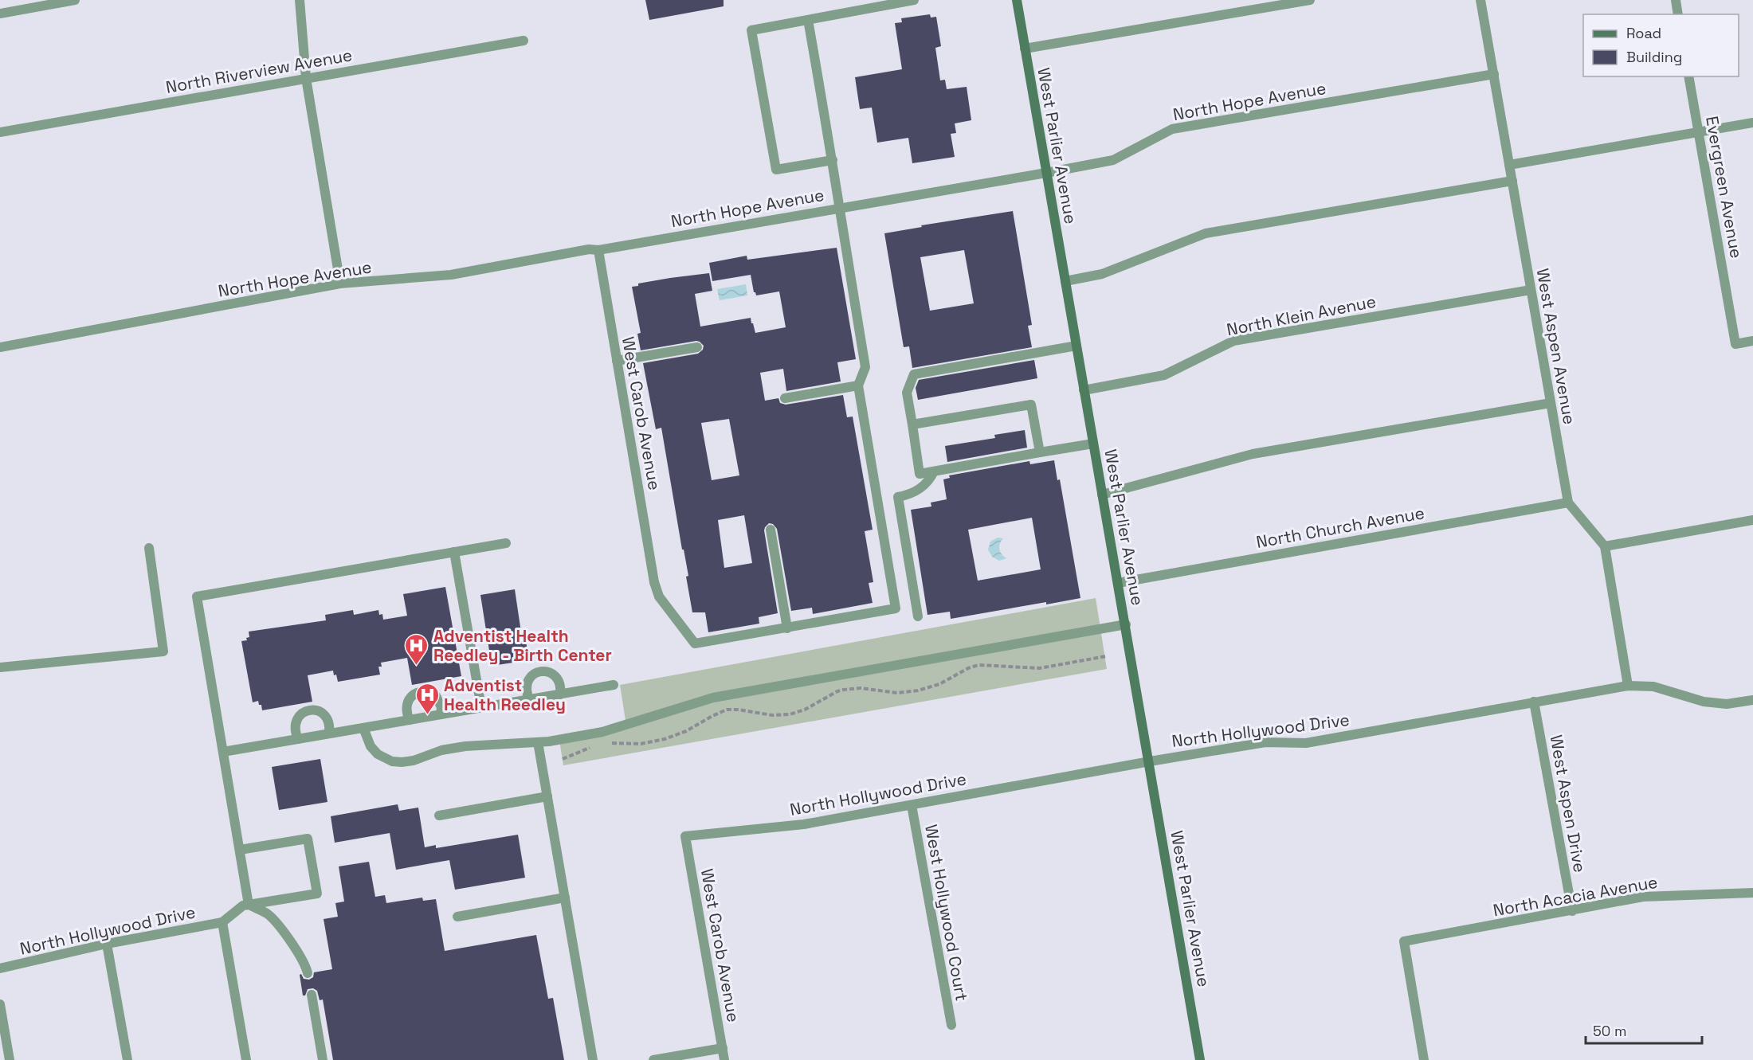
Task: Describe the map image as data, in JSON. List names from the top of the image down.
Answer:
{
  "streets": {
    "street": [
      "North Riverview Avenue",
      "North Hope Avenue",
      "West Parlier Avenue",
      "Evergreen Avenue",
      "North Klein Avenue",
      "West Aspen Avenue",
      "West Carob Avenue",
      "North Church Avenue",
      "North Hollywood Drive",
      "West Aspen Drive",
      "North Acacia Avenue",
      "West Hollywood Court"
    ]
  },
  "crossings": [
    ["North Hope Avenue", "West Parlier Avenue"],
    ["North Hope Avenue", "West Aspen Avenue"],
    ["North Hope Avenue", "West Carob Avenue"],
    ["West Parlier Avenue", "North Klein Avenue"],
    ["West Parlier Avenue", "North Church Avenue"],
    ["West Parlier Avenue", "North Hollywood Drive"],
    ["North Klein Avenue", "West Aspen Avenue"],
    ["West Aspen Avenue", "North Church Avenue"],
    ["West Carob Avenue", "North Hollywood Drive"],
    ["North Hollywood Drive", "West Aspen Drive"],
    ["North Hollywood Drive", "West Hollywood Court"],
    ["West Aspen Drive", "North Acacia Avenue"]
  ],
  "places": {
    "hospital": ["Adventist Health Reedley - Birth Center", "Adventist Health Reedley"]
  },
  "legend": ["Road", "Building"],
  "scale_bar": "50 m"
}
